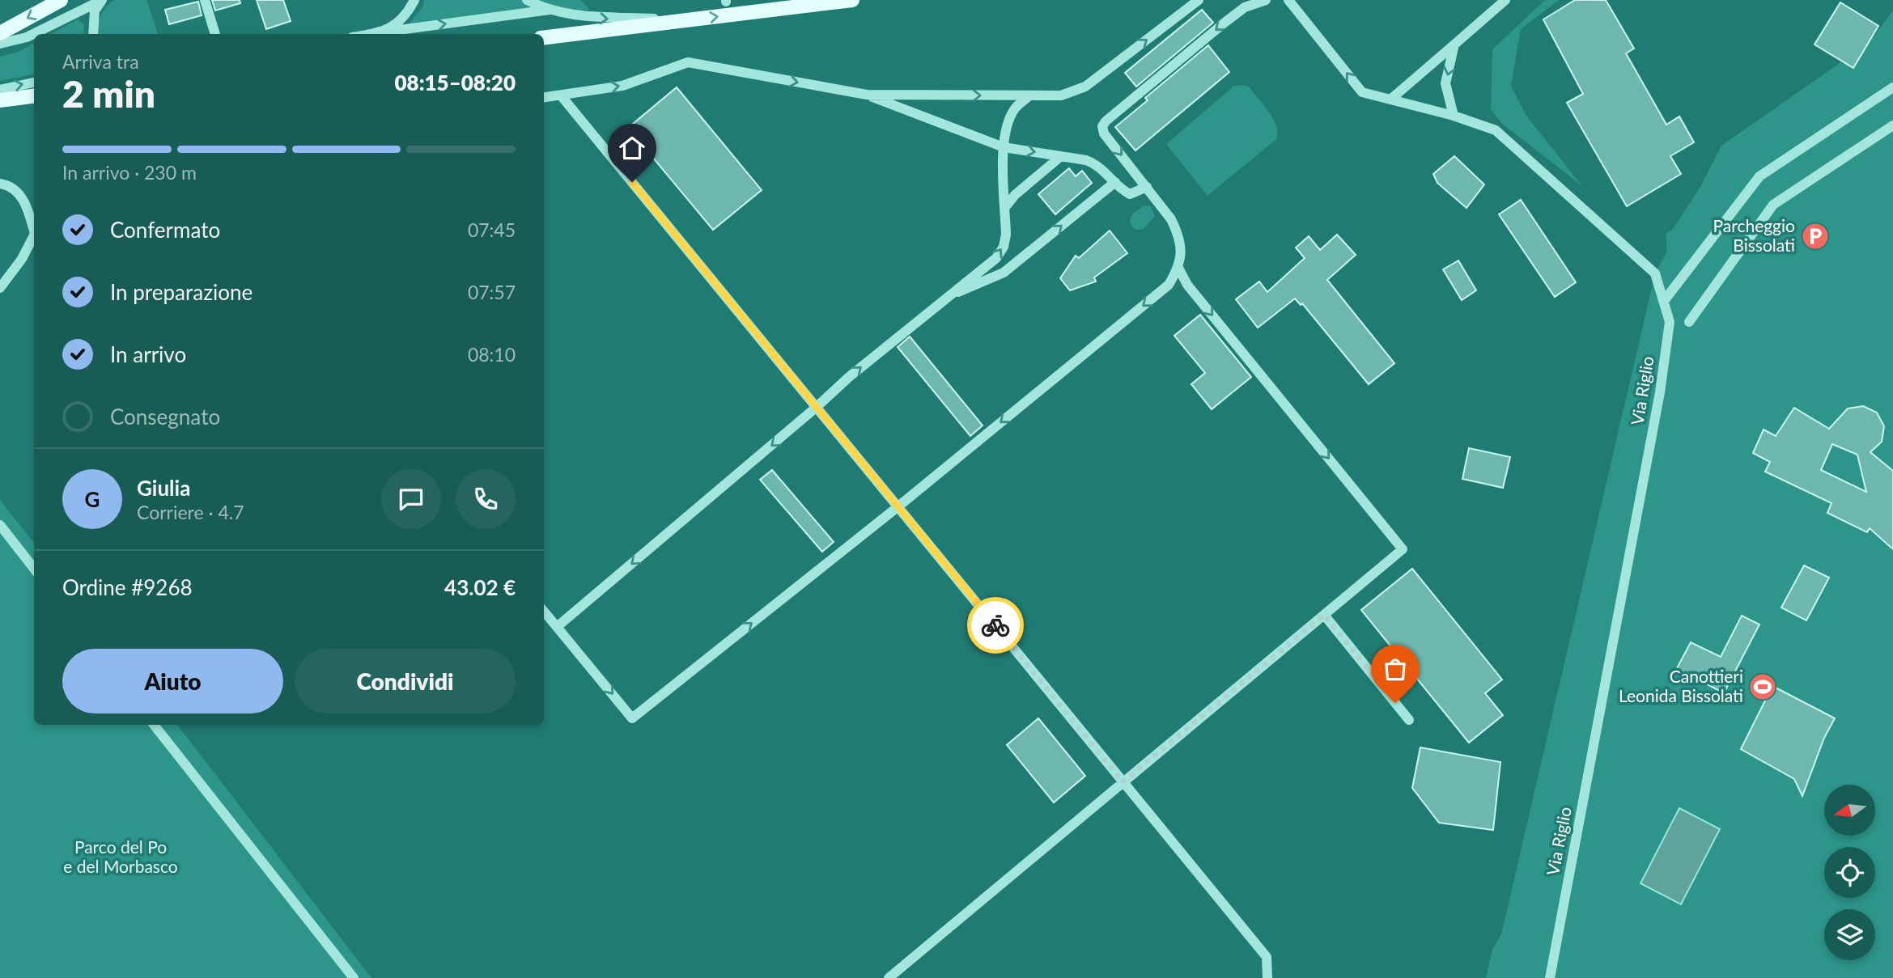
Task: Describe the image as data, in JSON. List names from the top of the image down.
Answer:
{
  "streets": {
    "street": ["Via Riglio"]
  },
  "parks": ["Parco del Po e del Morbasco"],
  "places": {
    "parking": ["Parcheggio Bissolati"],
    "sports": ["Canottieri Leonida Bissolati"]
  },
  "north": "left",
  "page": {
    "heading": ["2 min", "Arriva tra", "08:15–08:20"],
    "panel": [
      "Giulia",
      "Corriere · 4.7",
      "Ordine #9268",
      "43.02 €"
    ],
    "bar": "In arrivo · 230 m",
    "list": [
      ["Confermato", "07:45"],
      ["In preparazione", "07:57"],
      ["In arrivo", "08:10"],
      "Consegnato"
    ],
    "round": "G",
    "buttons": ["Aiuto", "Condividi"]
  }
}
